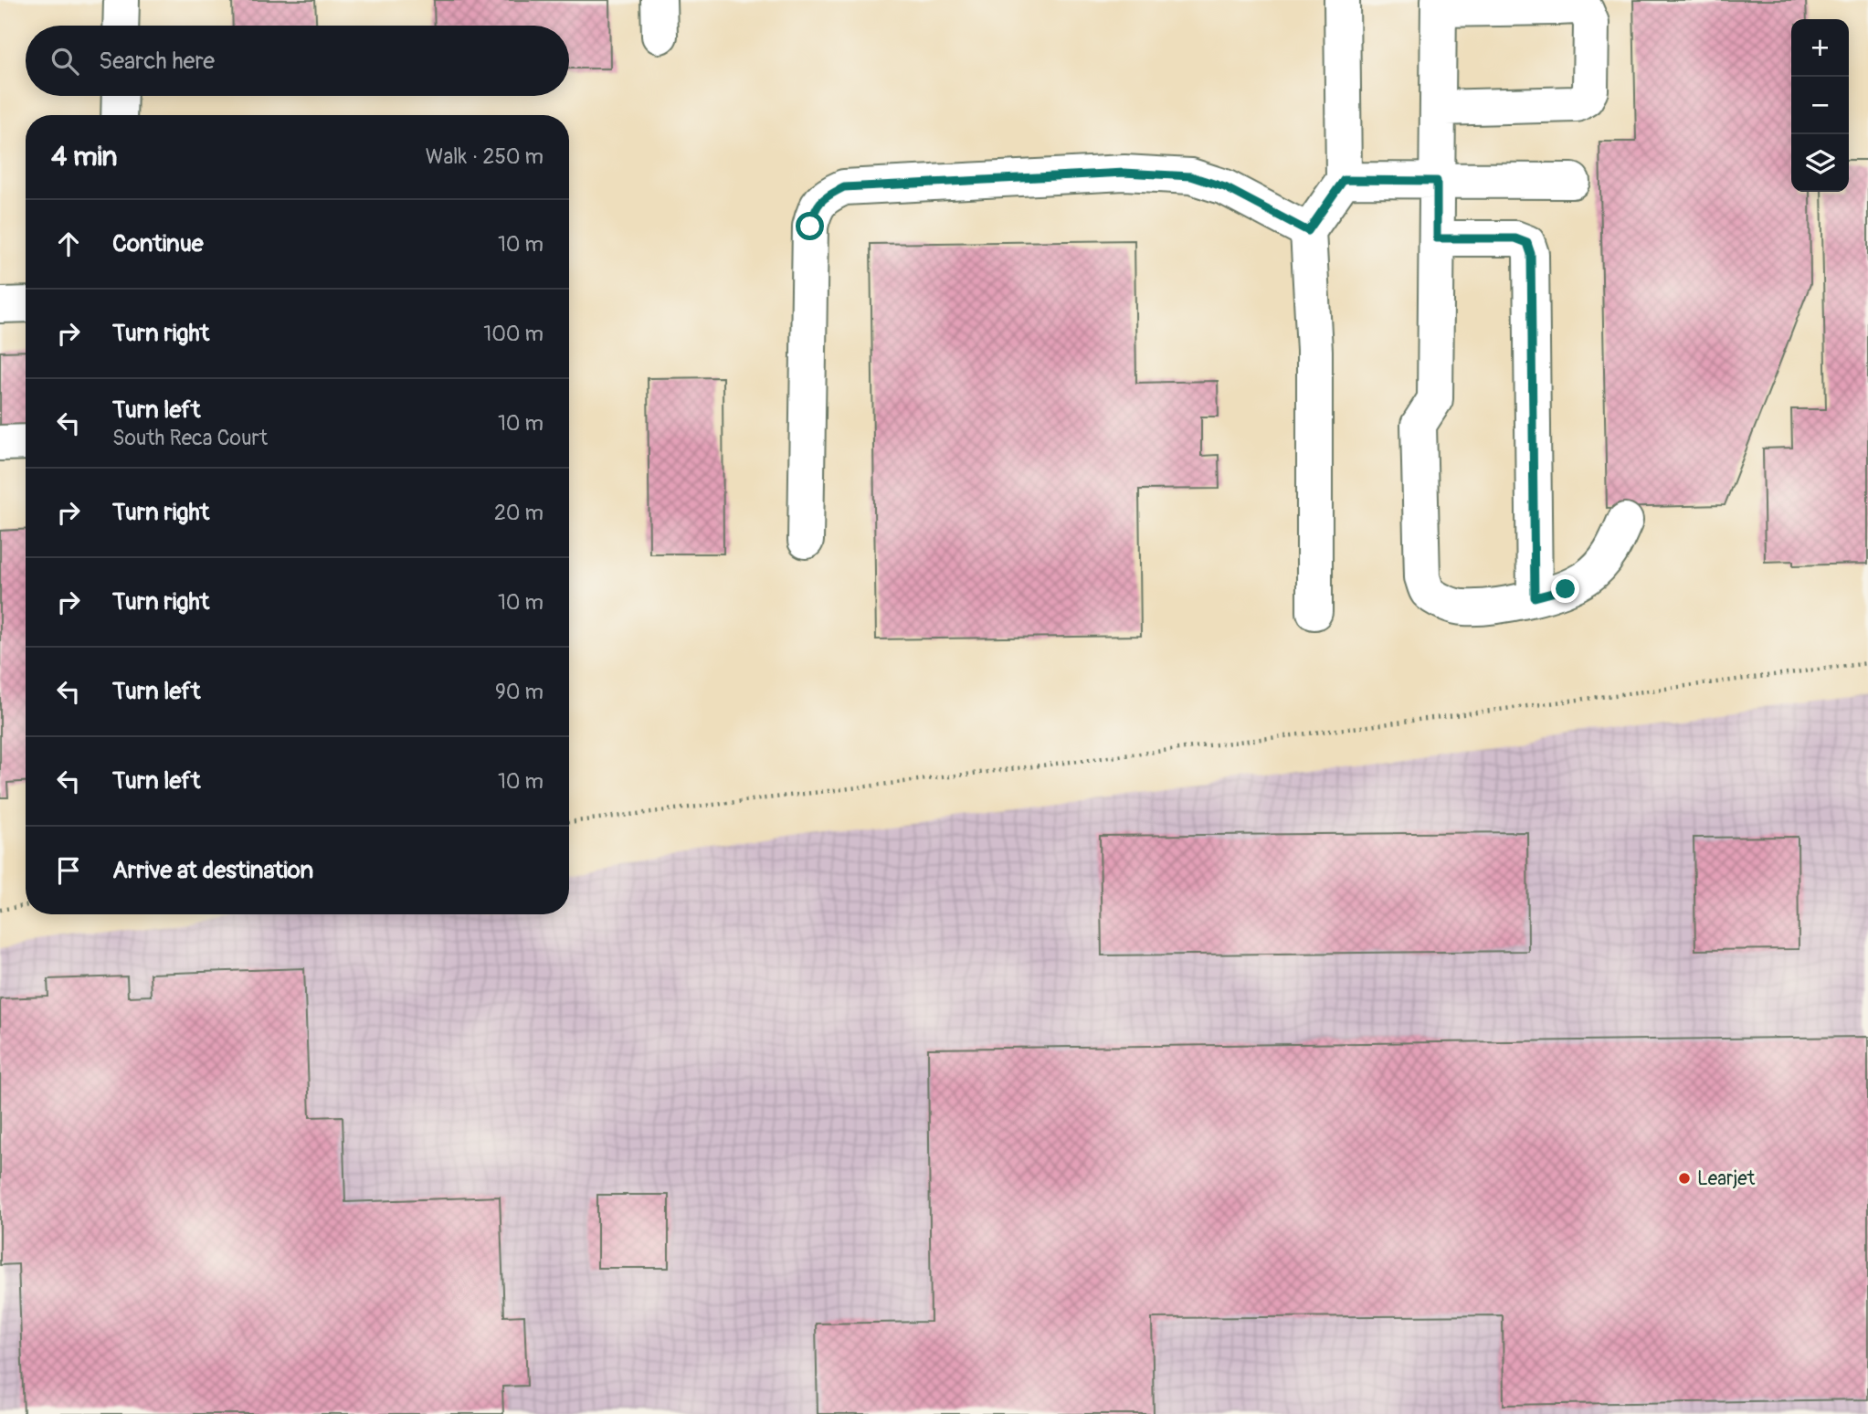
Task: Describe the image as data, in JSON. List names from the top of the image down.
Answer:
{
  "places": ["Learjet"],
  "page": {
    "map_buttons": ["+", "−"],
    "search": "Search here",
    "heading": ["4 min", "Walk · 250 m"],
    "list": [
      ["Continue", "10 m"],
      ["Turn right", "100 m"],
      ["Turn left", "South Reca Court", "10 m"],
      ["Turn right", "20 m"],
      ["Turn right", "10 m"],
      ["Turn left", "90 m"],
      ["Turn left", "10 m"],
      "Arrive at destination"
    ]
  }
}
